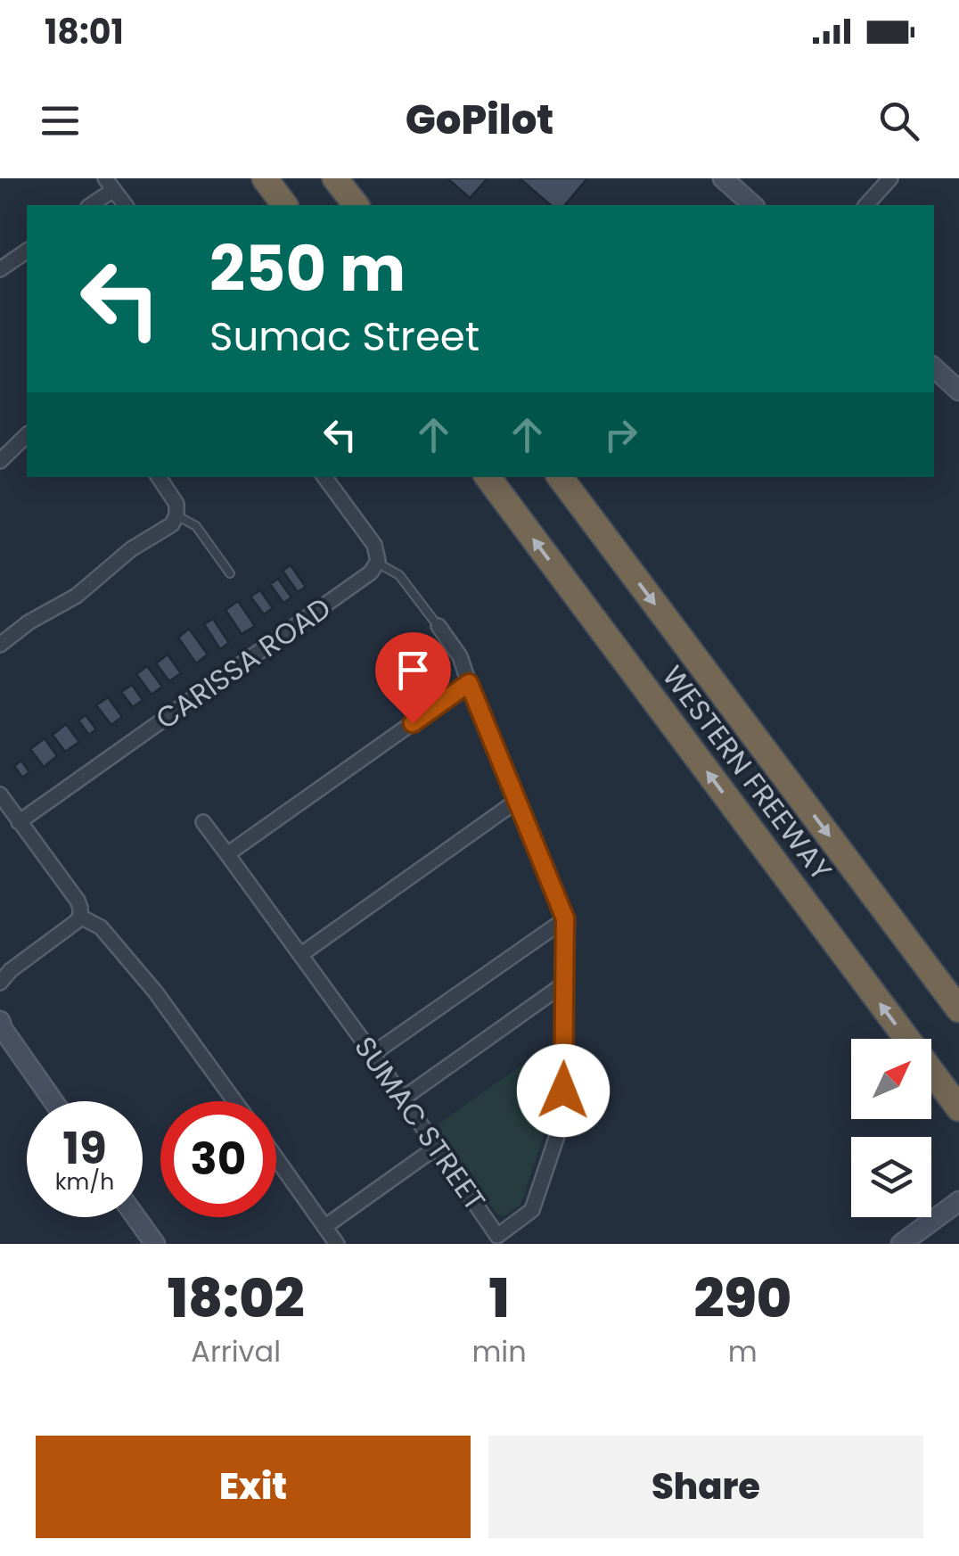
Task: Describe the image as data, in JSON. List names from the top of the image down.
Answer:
{
  "streets": {
    "highway": ["WESTERN FREEWAY"],
    "street": ["CARISSA ROAD", "SUMAC STREET"]
  },
  "north": "top right",
  "page": {
    "status": "18:01",
    "header": "GoPilot",
    "turn": ["250 m", "Sumac Street"],
    "speed": "19 km/h",
    "limit": "30",
    "eta": [
      "18:02",
      "Arrival",
      "1",
      "min",
      "290",
      "m"
    ],
    "buttons": ["Exit", "Share"]
  }
}
